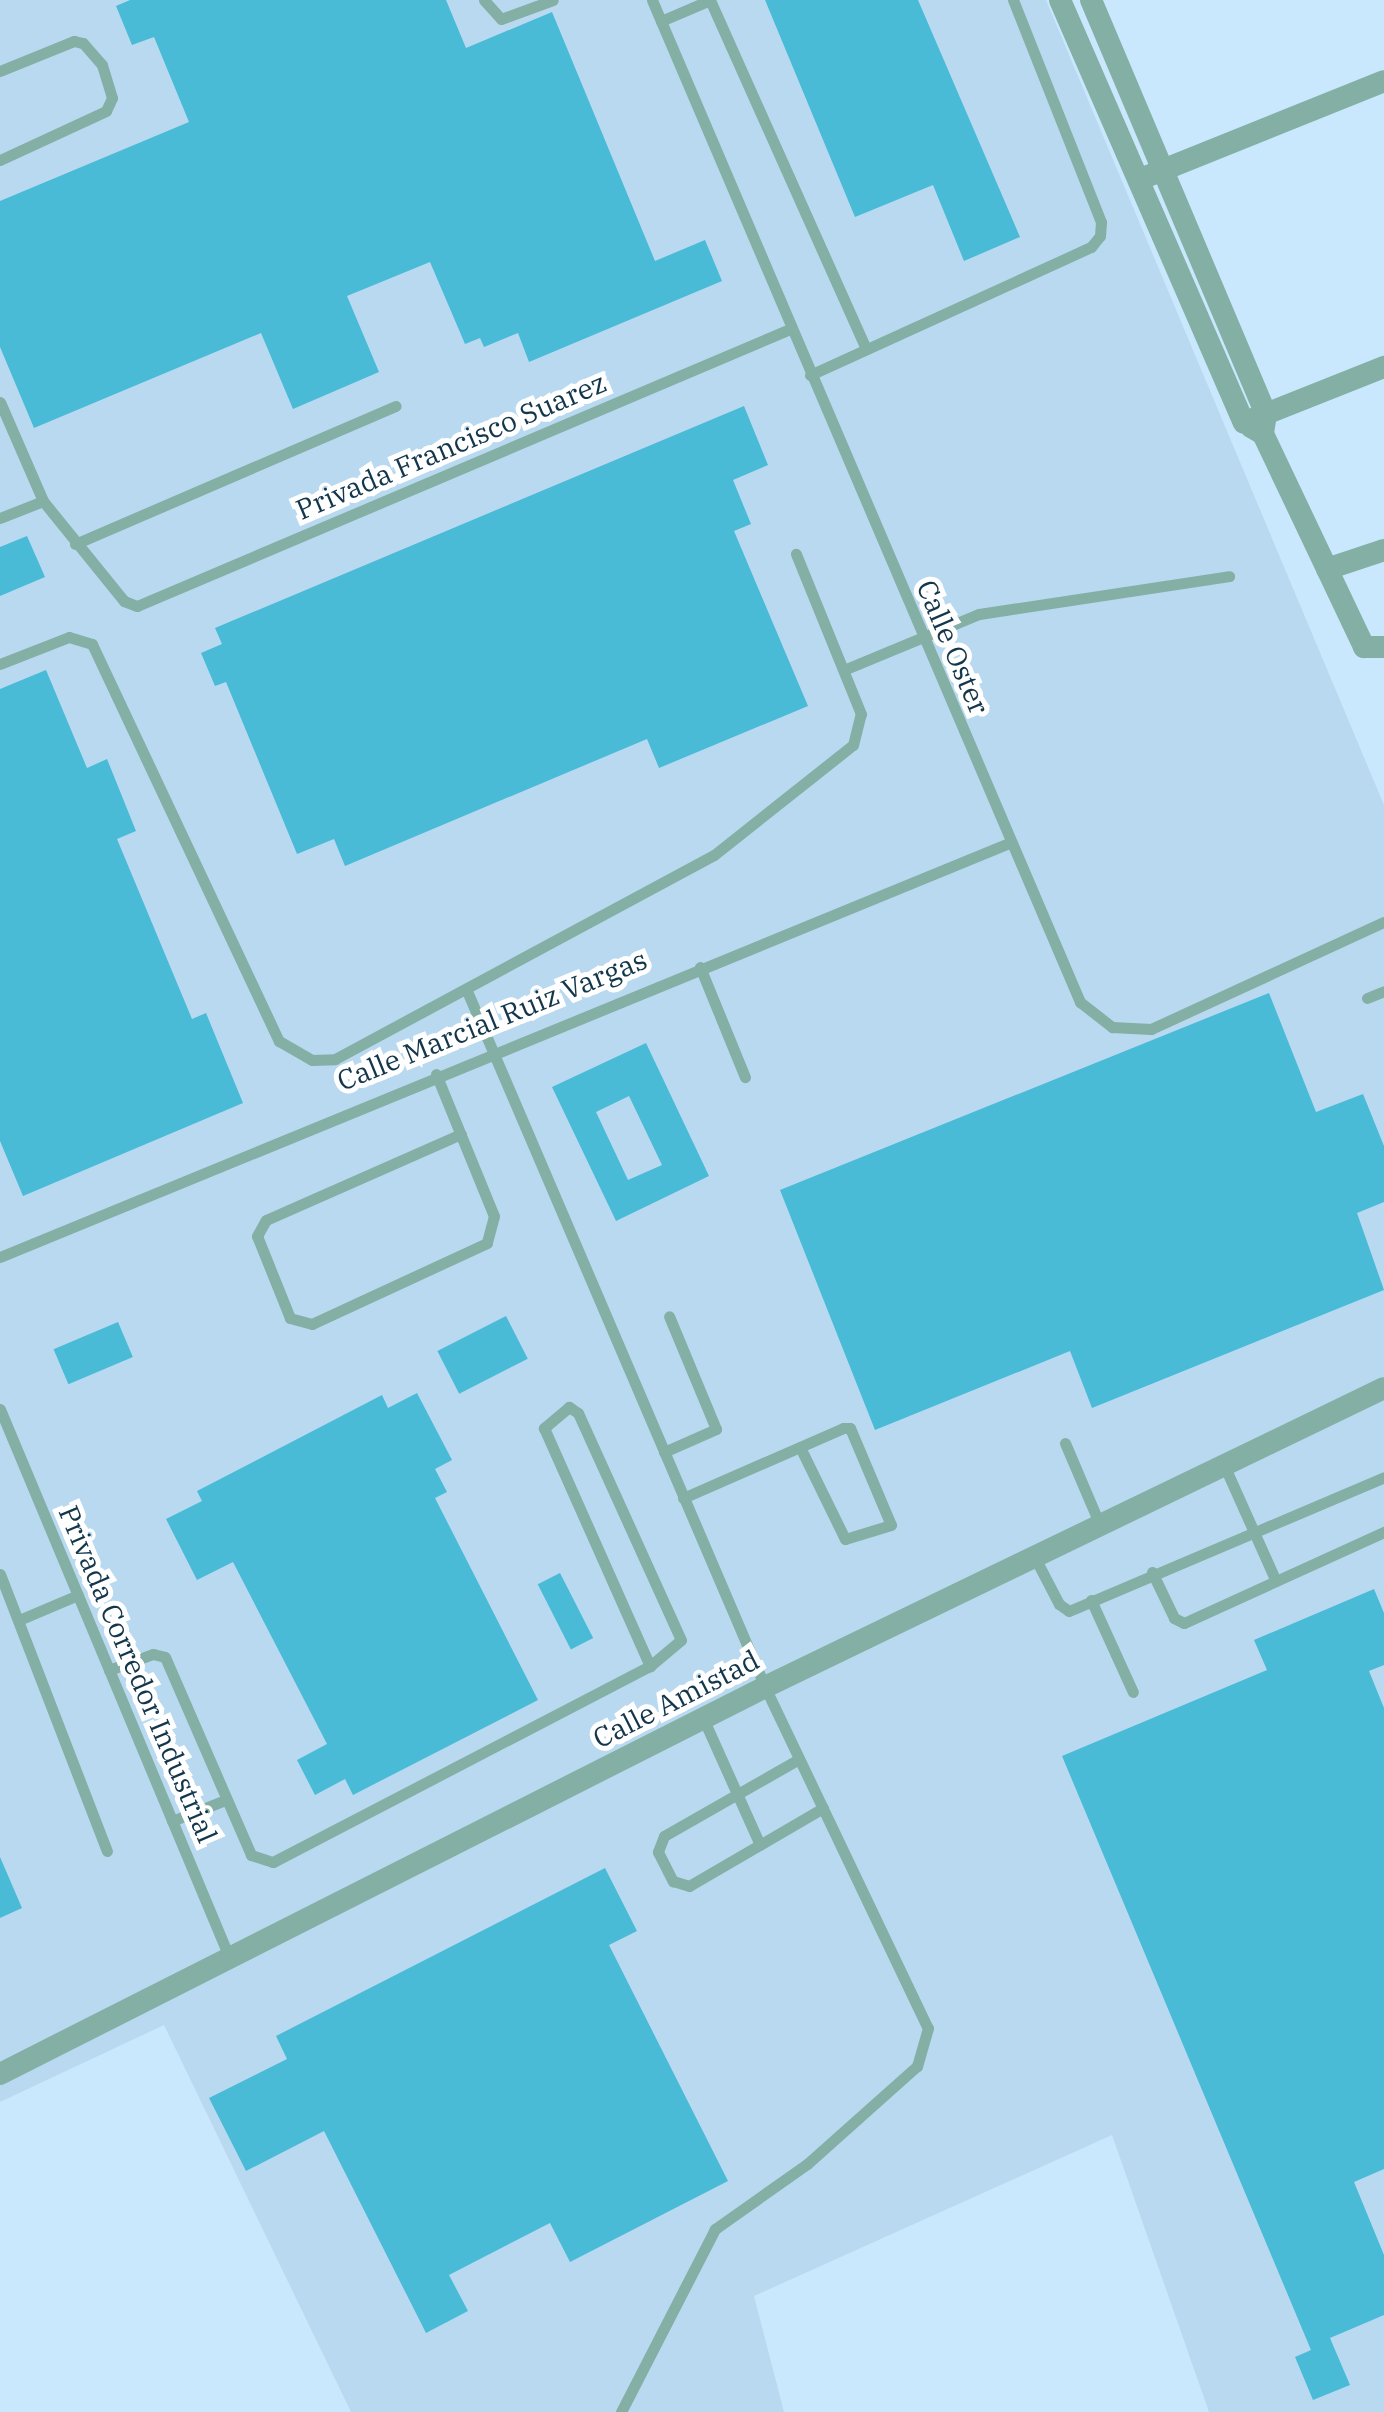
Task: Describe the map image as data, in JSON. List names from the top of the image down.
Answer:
{
  "streets": {
    "street": ["Calle Amistad"],
    "lane": [
      "Privada Francisco Suarez",
      "Calle Oster",
      "Calle Marcial Ruiz Vargas",
      "Privada Corredor Industrial"
    ]
  },
  "crossings": [
    ["Privada Francisco Suarez", "Calle Oster"],
    ["Calle Oster", "Calle Marcial Ruiz Vargas"],
    ["Privada Corredor Industrial", "Calle Amistad"]
  ]
}
